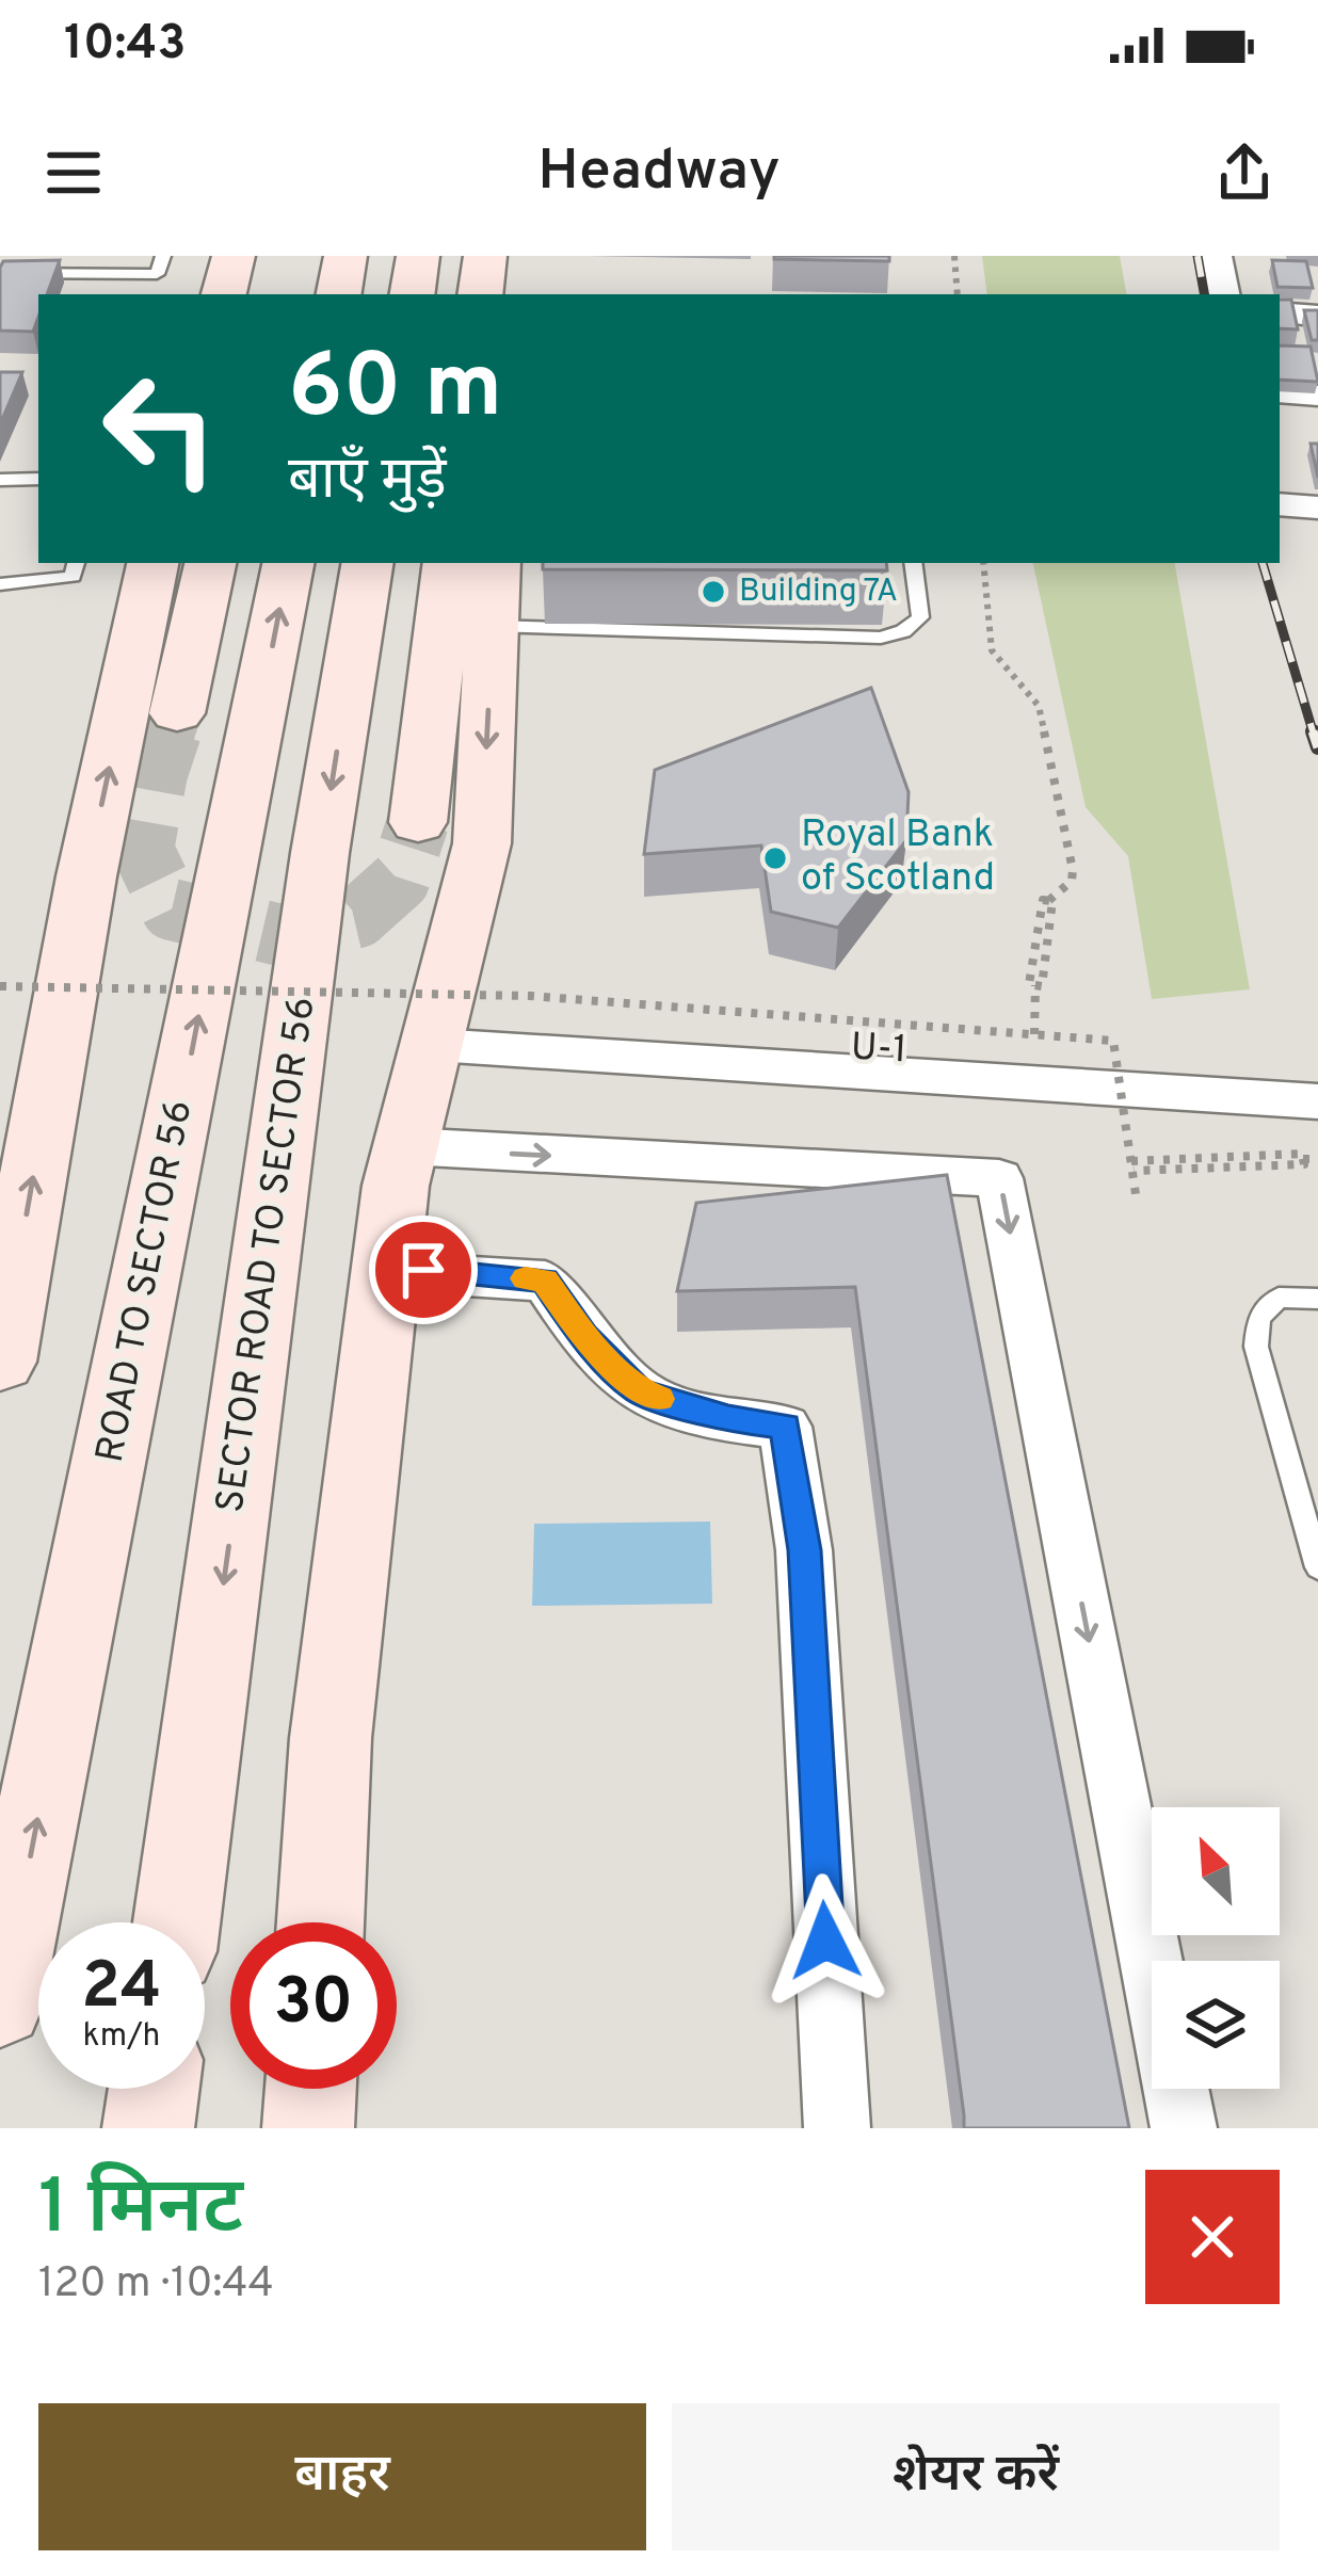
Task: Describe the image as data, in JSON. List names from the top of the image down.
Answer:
{
  "streets": {
    "street": ["U-1", "SECTOR ROAD TO SECTOR 56", "ROAD TO SECTOR 56"]
  },
  "places": ["Building 7A", "Royal Bank of Scotland"],
  "north": "top left",
  "page": {
    "status": "10:43",
    "header": "Headway",
    "turn": ["60 m", "बाएँ मुड़ें"],
    "speed": "24 km/h",
    "limit": "30",
    "heading": ["1 मिनट", "120 m · 10:44"],
    "buttons": ["बाहर", "शेयर करें"]
  }
}
